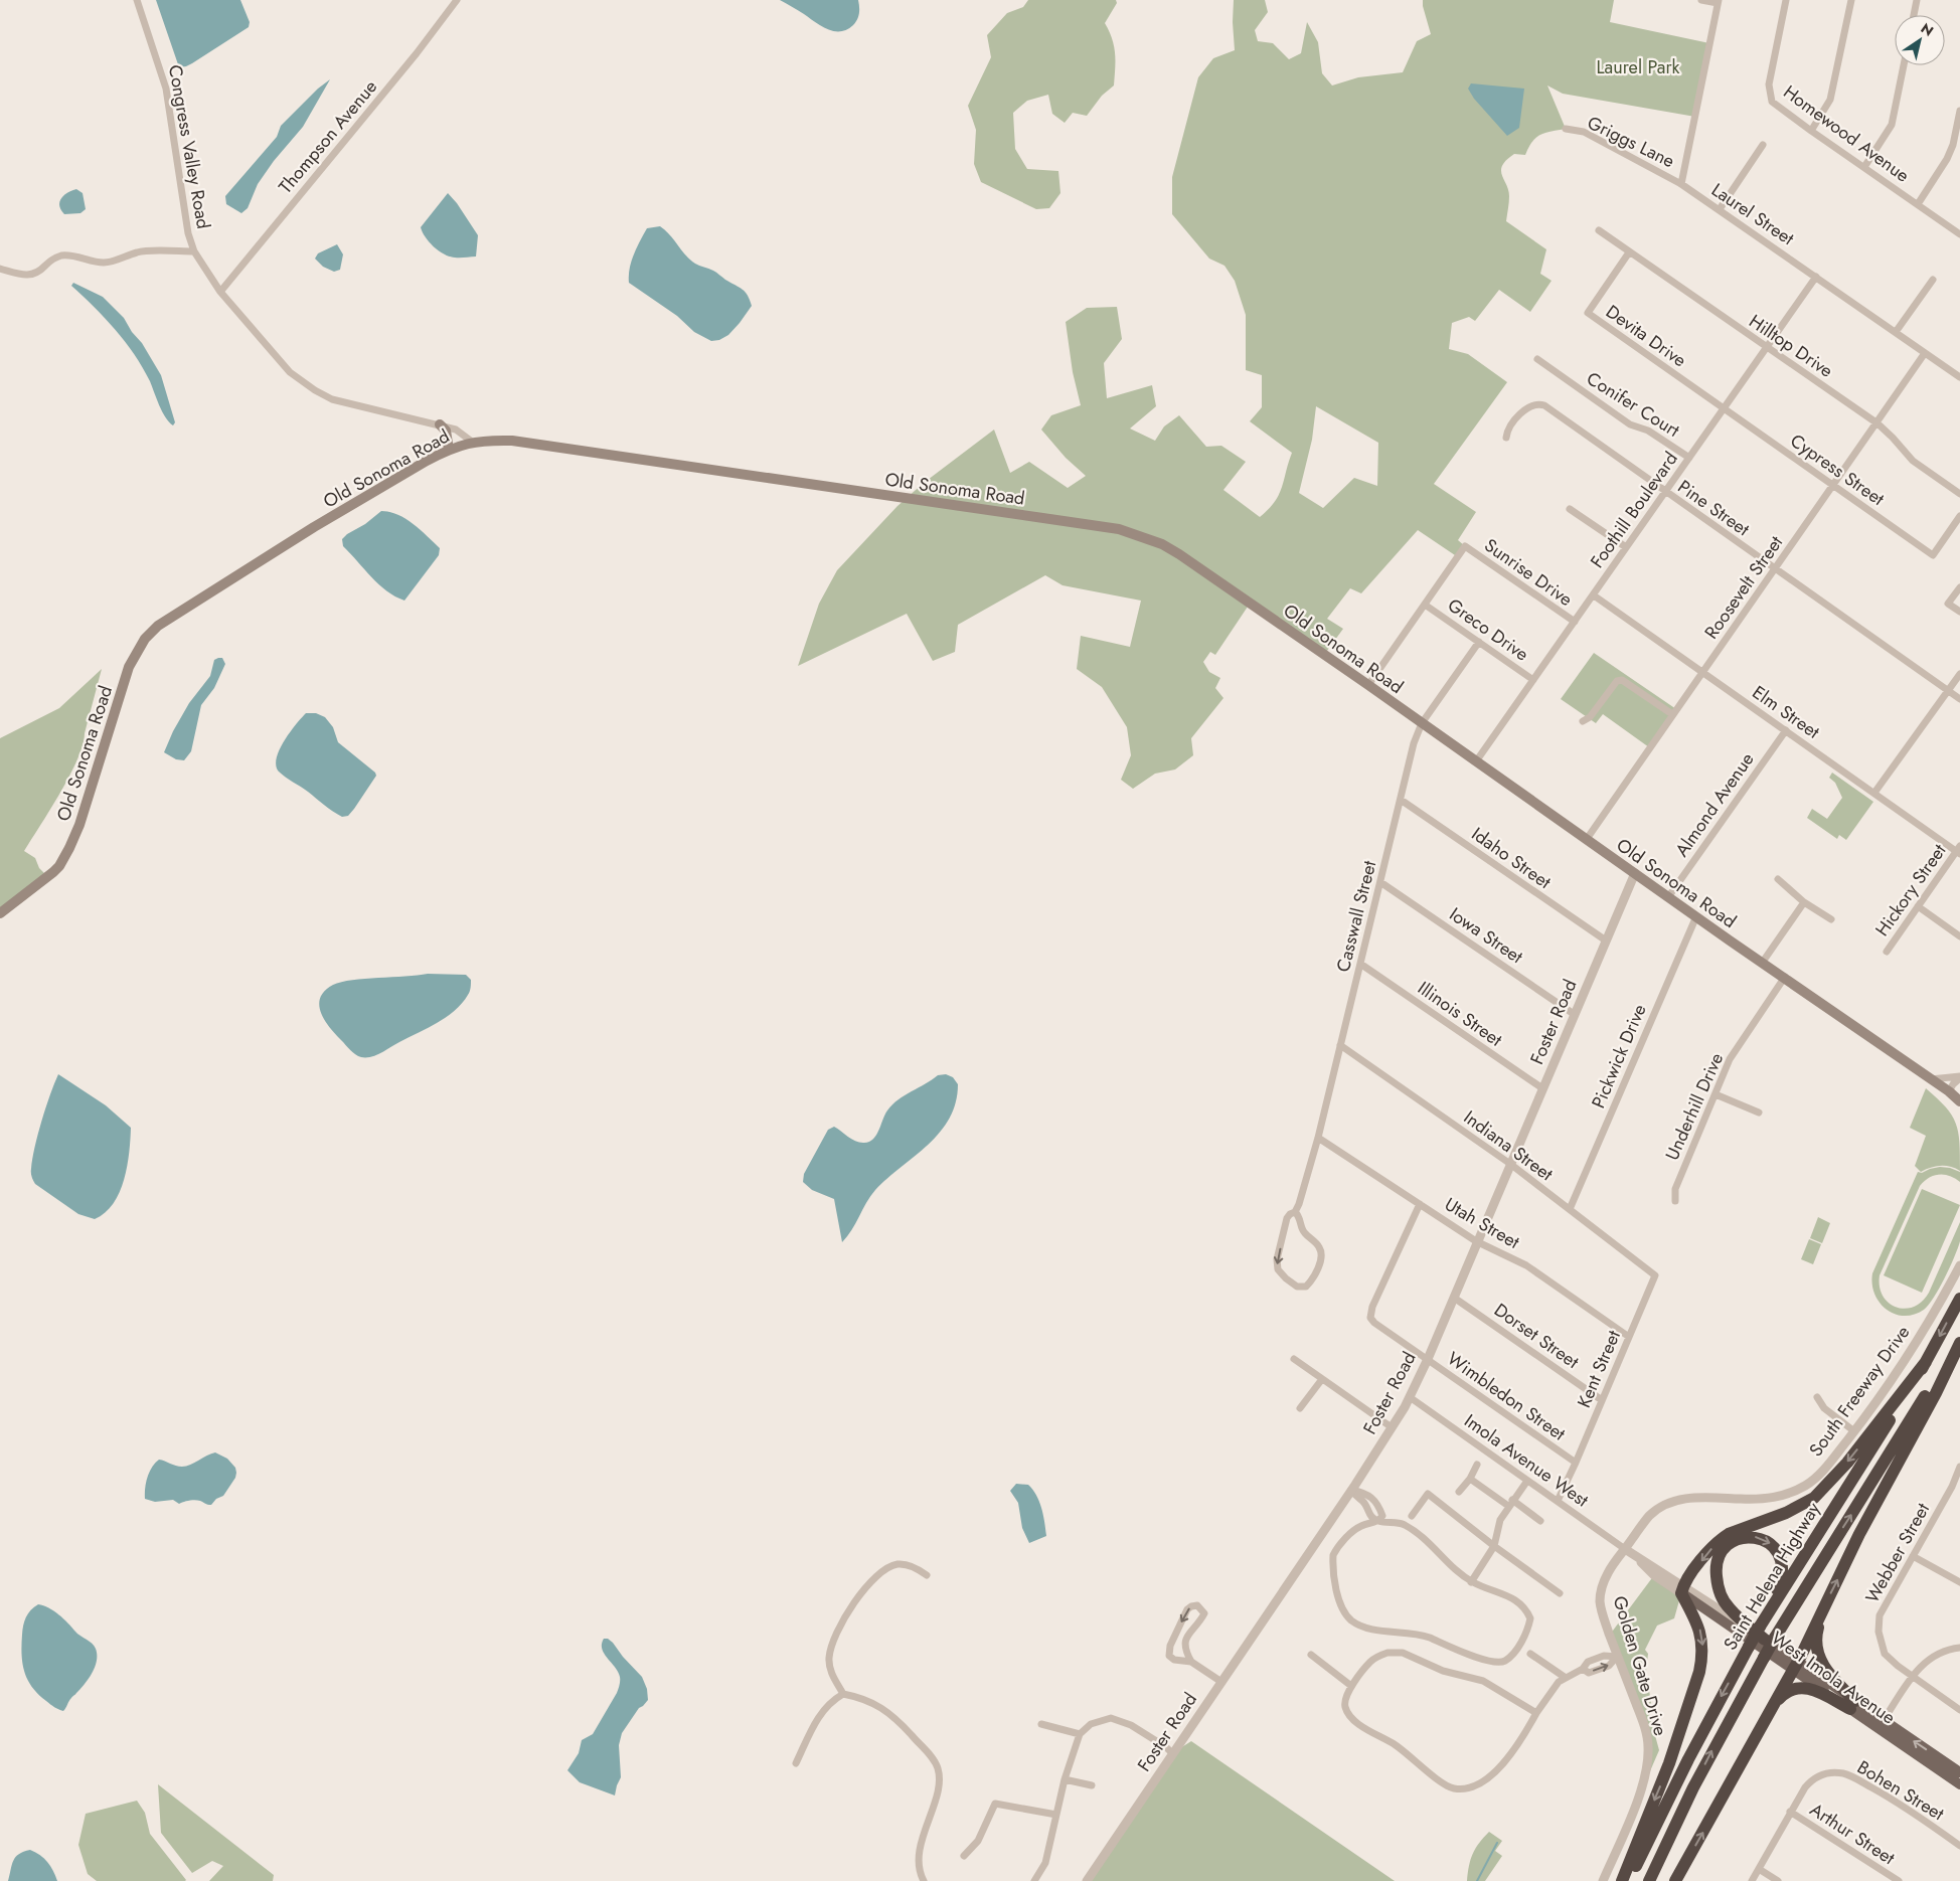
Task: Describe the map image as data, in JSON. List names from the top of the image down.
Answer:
{
  "streets": {
    "highway": ["Saint Helena Highway"],
    "main road": ["Old Sonoma Road", "West Imola Avenue"],
    "street": [
      "Homewood Avenue",
      "Thompson Avenue",
      "Griggs Lane",
      "Congress Valley Road",
      "Laurel Street",
      "Devita Drive",
      "Hilltop Drive",
      "Conifer Court",
      "Cypress Street",
      "Pine Street",
      "Foothill Boulevard",
      "Sunrise Drive",
      "Roosevelt Street",
      "Greco Drive",
      "Elm Street",
      "Almond Avenue",
      "Idaho Street",
      "Hickory Street",
      "Casswall Street",
      "Iowa Street",
      "Illinois Street",
      "Foster Road",
      "Pickwick Drive",
      "Underhill Drive",
      "Indiana Street",
      "Utah Street",
      "Dorset Street",
      "Kent Street",
      "South Freeway Drive",
      "Wimbledon Street",
      "Imola Avenue West",
      "Webber Street",
      "Golden Gate Drive",
      "Bohen Street",
      "Arthur Street"
    ]
  },
  "crossings": [
    ["Thompson Avenue", "Congress Valley Road"],
    ["Griggs Lane", "Laurel Street"],
    ["Congress Valley Road", "Old Sonoma Road"],
    ["Laurel Street", "Foothill Boulevard"],
    ["Laurel Street", "Roosevelt Street"],
    ["Devita Drive", "Hilltop Drive"],
    ["Devita Drive", "Cypress Street"],
    ["Devita Drive", "Foothill Boulevard"],
    ["Hilltop Drive", "Foothill Boulevard"],
    ["Hilltop Drive", "Roosevelt Street"],
    ["Conifer Court", "Foothill Boulevard"],
    ["Old Sonoma Road", "Foothill Boulevard"],
    ["Old Sonoma Road", "Roosevelt Street"],
    ["Old Sonoma Road", "Almond Avenue"],
    ["Old Sonoma Road", "Casswall Street"],
    ["Old Sonoma Road", "Foster Road"],
    ["Old Sonoma Road", "Pickwick Drive"],
    ["Old Sonoma Road", "Underhill Drive"],
    ["Cypress Street", "Foothill Boulevard"],
    ["Cypress Street", "Roosevelt Street"],
    ["Pine Street", "Foothill Boulevard"],
    ["Pine Street", "Roosevelt Street"],
    ["Foothill Boulevard", "Sunrise Drive"],
    ["Foothill Boulevard", "Greco Drive"],
    ["Foothill Boulevard", "Elm Street"],
    ["Sunrise Drive", "Greco Drive"],
    ["Roosevelt Street", "Elm Street"],
    ["Greco Drive", "Casswall Street"],
    ["Elm Street", "Almond Avenue"],
    ["Elm Street", "Hickory Street"],
    ["Idaho Street", "Casswall Street"],
    ["Idaho Street", "Foster Road"],
    ["Casswall Street", "Iowa Street"],
    ["Casswall Street", "Illinois Street"],
    ["Casswall Street", "Indiana Street"],
    ["Casswall Street", "Utah Street"],
    ["Iowa Street", "Foster Road"],
    ["Illinois Street", "Foster Road"],
    ["Foster Road", "Indiana Street"],
    ["Foster Road", "Utah Street"],
    ["Foster Road", "Dorset Street"],
    ["Foster Road", "Wimbledon Street"],
    ["Foster Road", "Imola Avenue West"],
    ["Pickwick Drive", "Indiana Street"],
    ["Indiana Street", "Kent Street"],
    ["Utah Street", "Kent Street"],
    ["Utah Street", "Wimbledon Street"],
    ["Dorset Street", "Kent Street"],
    ["Kent Street", "Wimbledon Street"],
    ["Kent Street", "Imola Avenue West"],
    ["South Freeway Drive", "Imola Avenue West"],
    ["South Freeway Drive", "Golden Gate Drive"],
    ["South Freeway Drive", "West Imola Avenue"],
    ["Imola Avenue West", "Golden Gate Drive"],
    ["Imola Avenue West", "West Imola Avenue"],
    ["Saint Helena Highway", "West Imola Avenue"],
    ["Golden Gate Drive", "West Imola Avenue"],
    ["Bohen Street", "Arthur Street"]
  ],
  "parks": ["Laurel Park"],
  "north": "top right"
}
